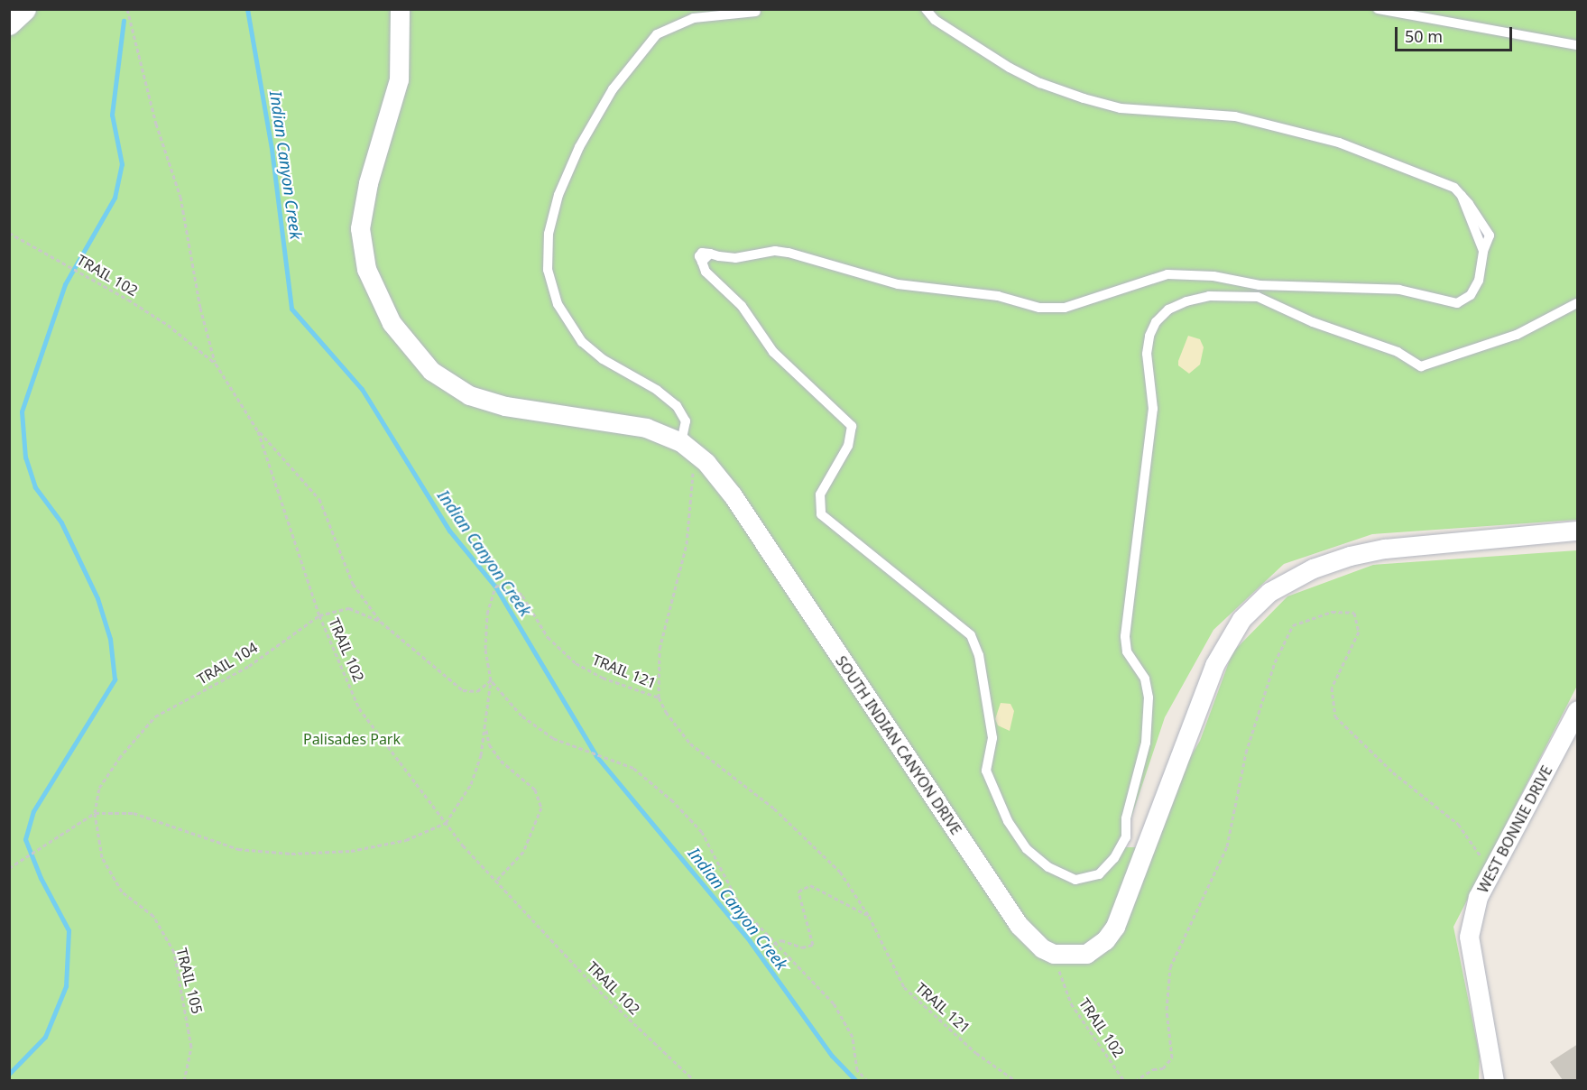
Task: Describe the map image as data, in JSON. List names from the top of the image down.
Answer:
{
  "streets": {
    "street": ["SOUTH INDIAN CANYON DRIVE", "WEST BONNIE DRIVE"],
    "path": [
      "TRAIL 102",
      "TRAIL 104",
      "TRAIL 121",
      "TRAIL 105"
    ]
  },
  "crossings": [
    ["TRAIL 102", "TRAIL 104"],
    ["TRAIL 102", "SOUTH INDIAN CANYON DRIVE"],
    ["TRAIL 104", "TRAIL 121"],
    ["TRAIL 104", "TRAIL 105"]
  ],
  "water": ["Indian Canyon Creek"],
  "parks": ["Palisades Park"],
  "scale_bar": "50 m"
}
